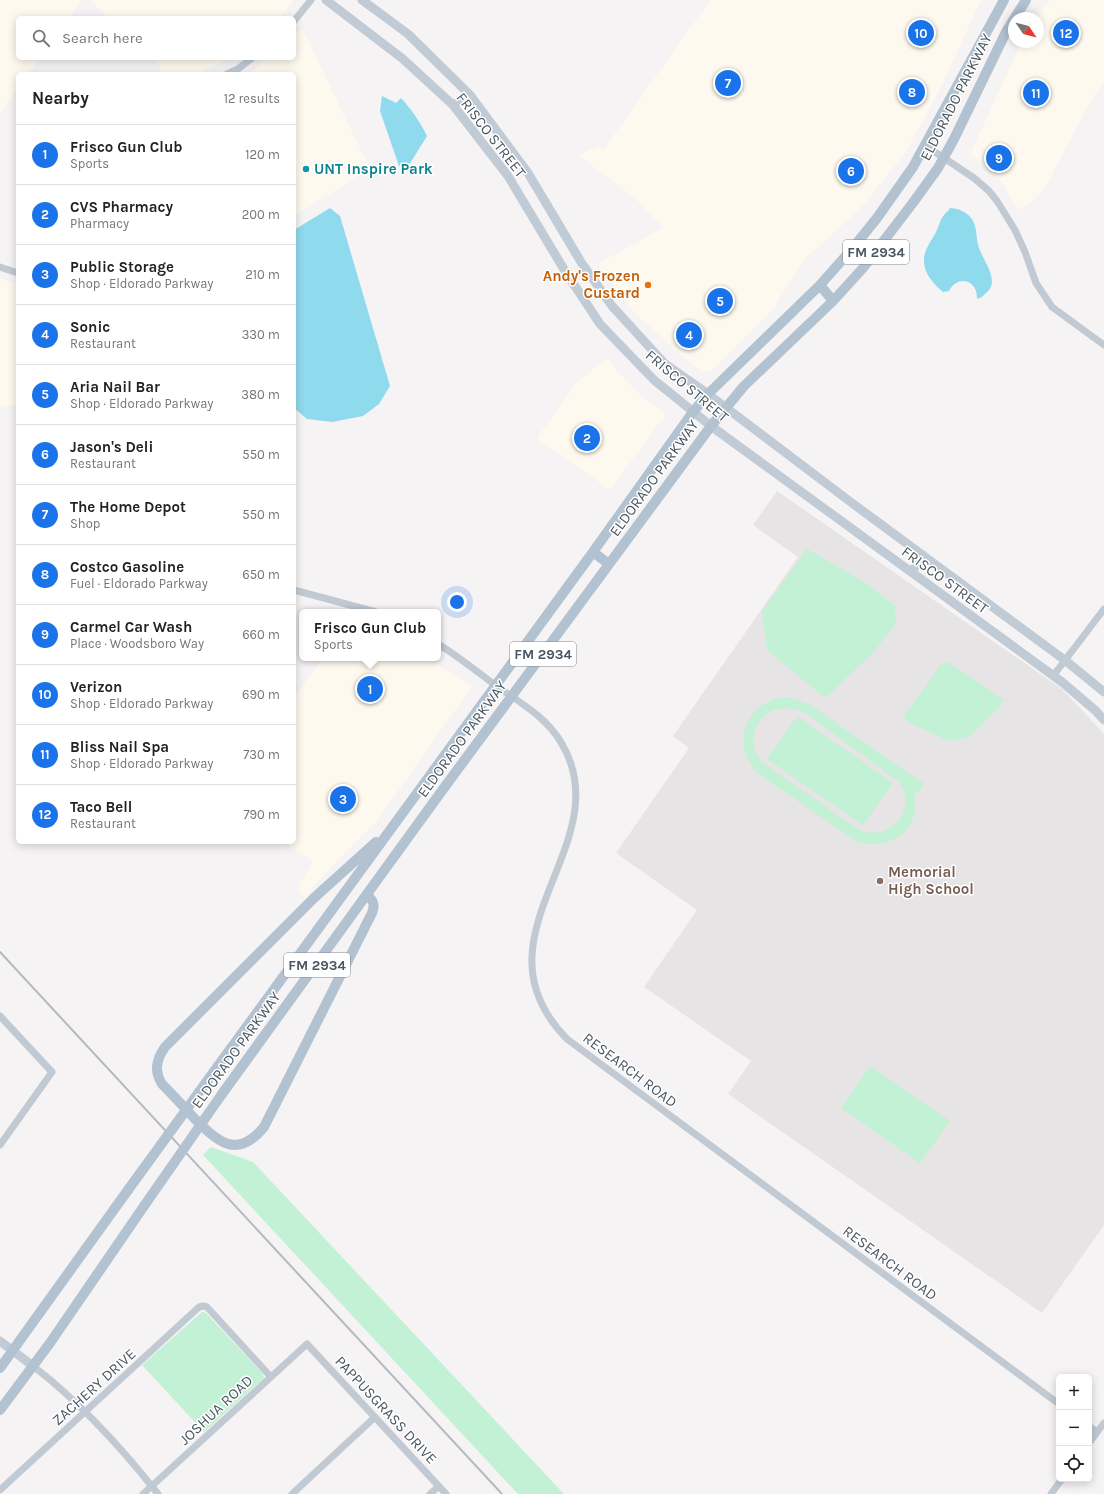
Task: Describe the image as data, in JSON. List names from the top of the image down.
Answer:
{
  "streets": {
    "main road": ["ELDORADO PARKWAY", "FM 2934"],
    "street": [
      "FRISCO STREET",
      "RESEARCH ROAD",
      "ZACHERY DRIVE",
      "JOSHUA ROAD",
      "PAPPUSGRASS DRIVE"
    ]
  },
  "crossings": [
    ["ELDORADO PARKWAY", "FRISCO STREET"],
    ["ELDORADO PARKWAY", "RESEARCH ROAD"],
    ["ZACHERY DRIVE", "JOSHUA ROAD"],
    ["JOSHUA ROAD", "PAPPUSGRASS DRIVE"]
  ],
  "places": ["UNT Inspire Park", "Andy's Frozen Custard", "Memorial High School"],
  "north": "bottom right",
  "page": {
    "search": "Search here",
    "pins": [
      "10",
      "12",
      "7",
      "8",
      "11",
      "9",
      "6",
      "5",
      "4",
      "2",
      "1",
      "3"
    ],
    "heading": ["Nearby", "12 results"],
    "list": [
      {
        "mark": "1",
        "name": "Frisco Gun Club",
        "note": "Sports",
        "value": "120 m"
      },
      {
        "mark": "2",
        "name": "CVS Pharmacy",
        "note": "Pharmacy",
        "value": "200 m"
      },
      {
        "mark": "3",
        "name": "Public Storage",
        "note": "Shop · Eldorado Parkway",
        "value": "210 m"
      },
      {
        "mark": "4",
        "name": "Sonic",
        "note": "Restaurant",
        "value": "330 m"
      },
      {
        "mark": "5",
        "name": "Aria Nail Bar",
        "note": "Shop · Eldorado Parkway",
        "value": "380 m"
      },
      {
        "mark": "6",
        "name": "Jason's Deli",
        "note": "Restaurant",
        "value": "550 m"
      },
      {
        "mark": "7",
        "name": "The Home Depot",
        "note": "Shop",
        "value": "550 m"
      },
      {
        "mark": "8",
        "name": "Costco Gasoline",
        "note": "Fuel · Eldorado Parkway",
        "value": "650 m"
      },
      {
        "mark": "9",
        "name": "Carmel Car Wash",
        "note": "Place · Woodsboro Way",
        "value": "660 m"
      },
      {
        "mark": "10",
        "name": "Verizon",
        "note": "Shop · Eldorado Parkway",
        "value": "690 m"
      },
      {
        "mark": "11",
        "name": "Bliss Nail Spa",
        "note": "Shop · Eldorado Parkway",
        "value": "730 m"
      },
      {
        "mark": "12",
        "name": "Taco Bell",
        "note": "Restaurant",
        "value": "790 m"
      }
    ],
    "popup": ["Frisco Gun Club", "Sports"],
    "map_buttons": ["+", "−"]
  }
}
